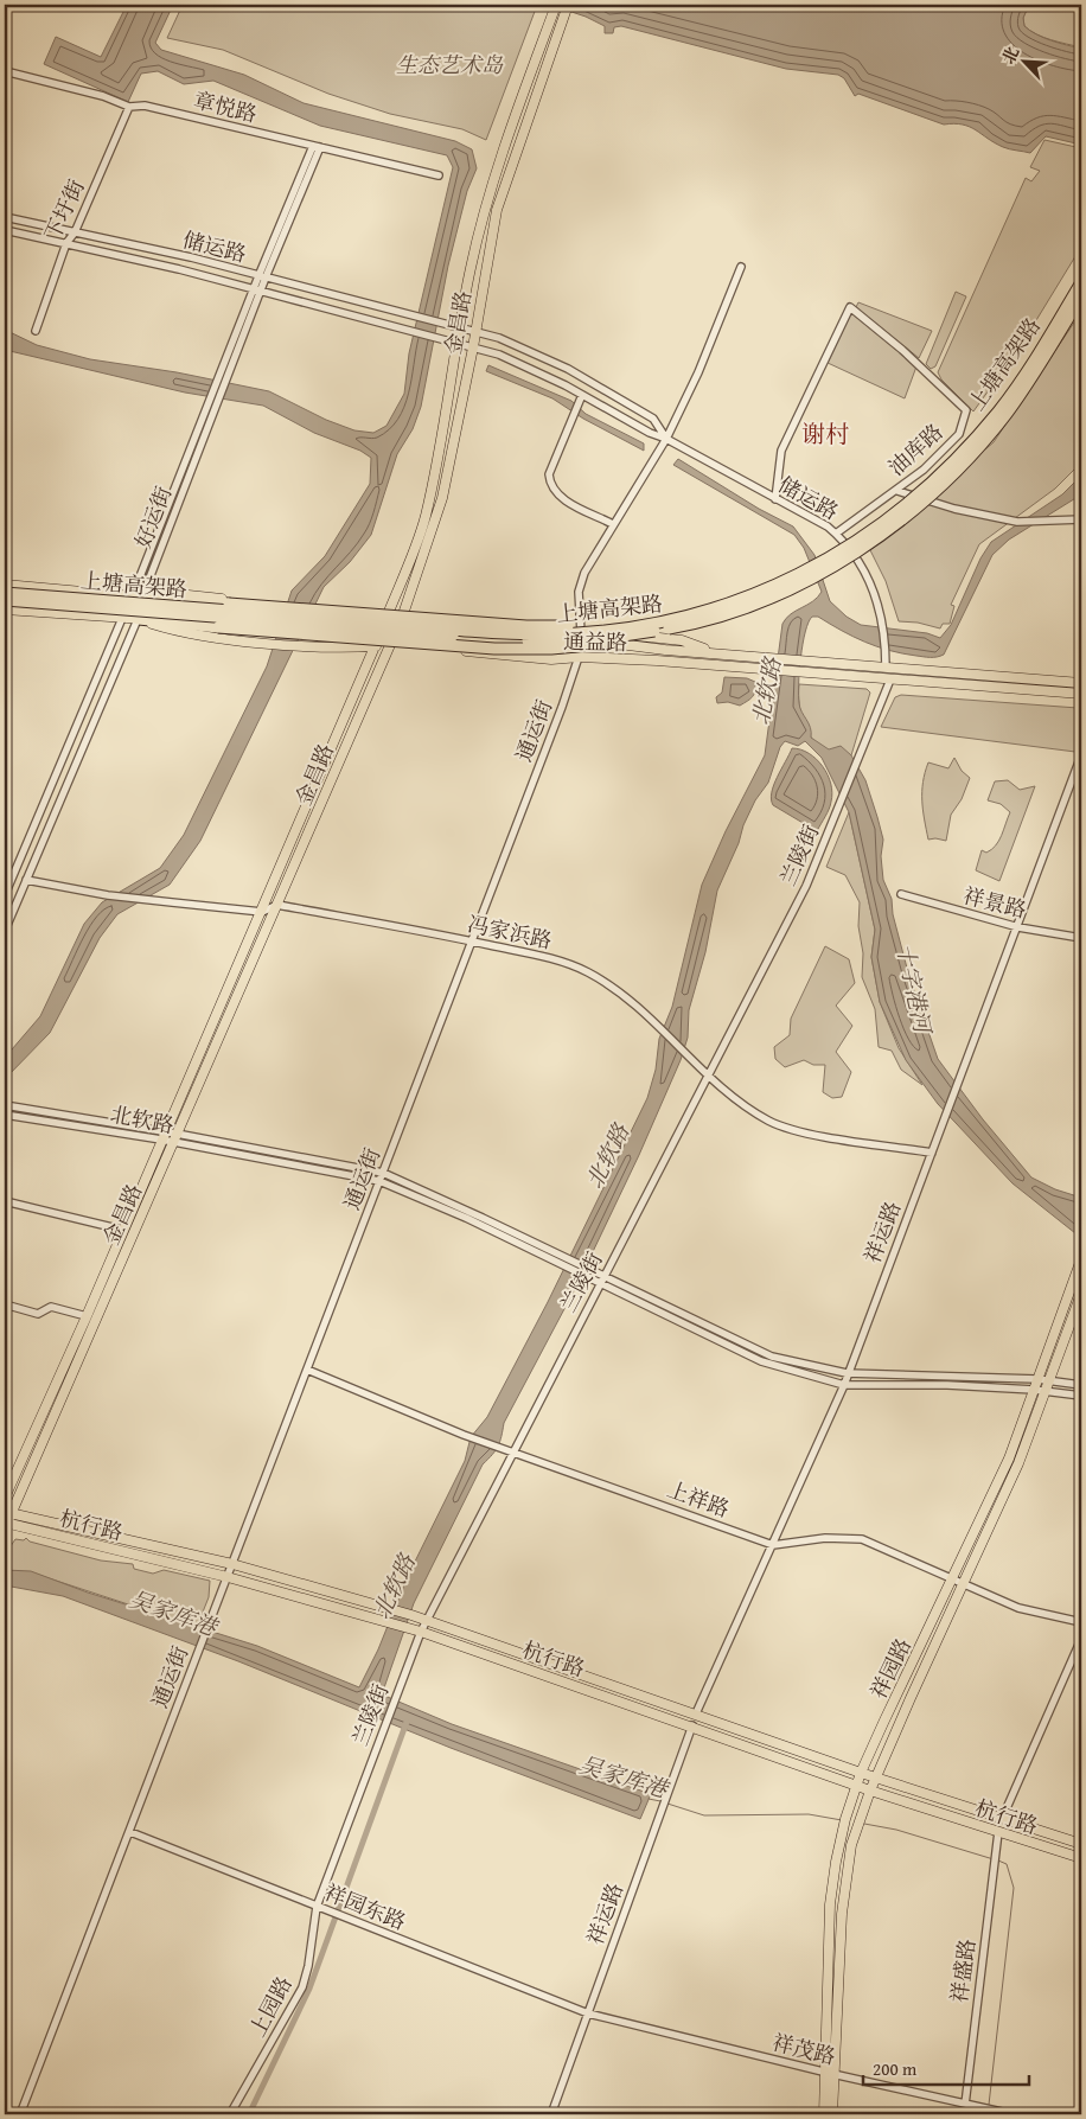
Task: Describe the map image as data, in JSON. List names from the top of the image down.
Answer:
{
  "streets": {
    "highway": ["上塘高架路"],
    "main road": [
      "金昌路",
      "通益路",
      "杭行路",
      "祥园路"
    ],
    "street": [
      "章悦路",
      "下圩街",
      "储运路",
      "油库路",
      "好运街",
      "通运街",
      "兰陵街",
      "祥景路",
      "冯家浜路",
      "北软路",
      "祥运路",
      "上祥路",
      "祥园东路",
      "祥盛路",
      "上园路",
      "祥茂路"
    ]
  },
  "crossings": [
    ["章悦路", "下圩街"],
    ["章悦路", "好运街"],
    ["下圩街", "储运路"],
    ["储运路", "金昌路"],
    ["储运路", "油库路"],
    ["储运路", "好运街"],
    ["储运路", "通益路"],
    ["储运路", "通运街"],
    ["金昌路", "通益路"],
    ["金昌路", "冯家浜路"],
    ["金昌路", "北软路"],
    ["金昌路", "杭行路"],
    ["好运街", "通益路"],
    ["好运街", "冯家浜路"],
    ["通益路", "通运街"],
    ["通益路", "兰陵街"],
    ["通运街", "冯家浜路"],
    ["通运街", "北软路"],
    ["通运街", "上祥路"],
    ["通运街", "杭行路"],
    ["通运街", "祥园东路"],
    ["兰陵街", "冯家浜路"],
    ["兰陵街", "北软路"],
    ["兰陵街", "上祥路"],
    ["兰陵街", "杭行路"],
    ["兰陵街", "祥园东路"],
    ["兰陵街", "上园路"],
    ["祥景路", "祥运路"],
    ["冯家浜路", "祥运路"],
    ["北软路", "祥运路"],
    ["北软路", "祥园路"],
    ["祥运路", "上祥路"],
    ["祥运路", "杭行路"],
    ["祥运路", "祥园东路"],
    ["祥运路", "祥茂路"],
    ["上祥路", "祥园路"],
    ["杭行路", "祥园路"],
    ["杭行路", "祥盛路"],
    ["祥园路", "祥茂路"],
    ["祥园东路", "上园路"],
    ["祥园东路", "祥茂路"],
    ["祥盛路", "祥茂路"]
  ],
  "districts": ["谢村"],
  "water": ["北软路", "十字港河", "吴家库港"],
  "parks": ["生态艺术岛"],
  "scale_bar": "200 m",
  "north": "top left"
}
